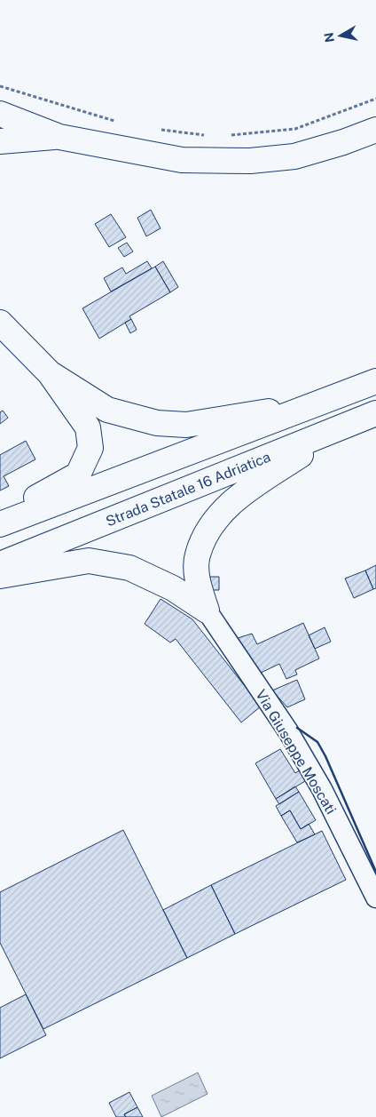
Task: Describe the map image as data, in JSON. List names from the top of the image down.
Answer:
{
  "streets": {
    "main road": ["Strada Statale 16 Adriatica"],
    "street": ["Via Giuseppe Moscati"]
  },
  "north": "left"
}
